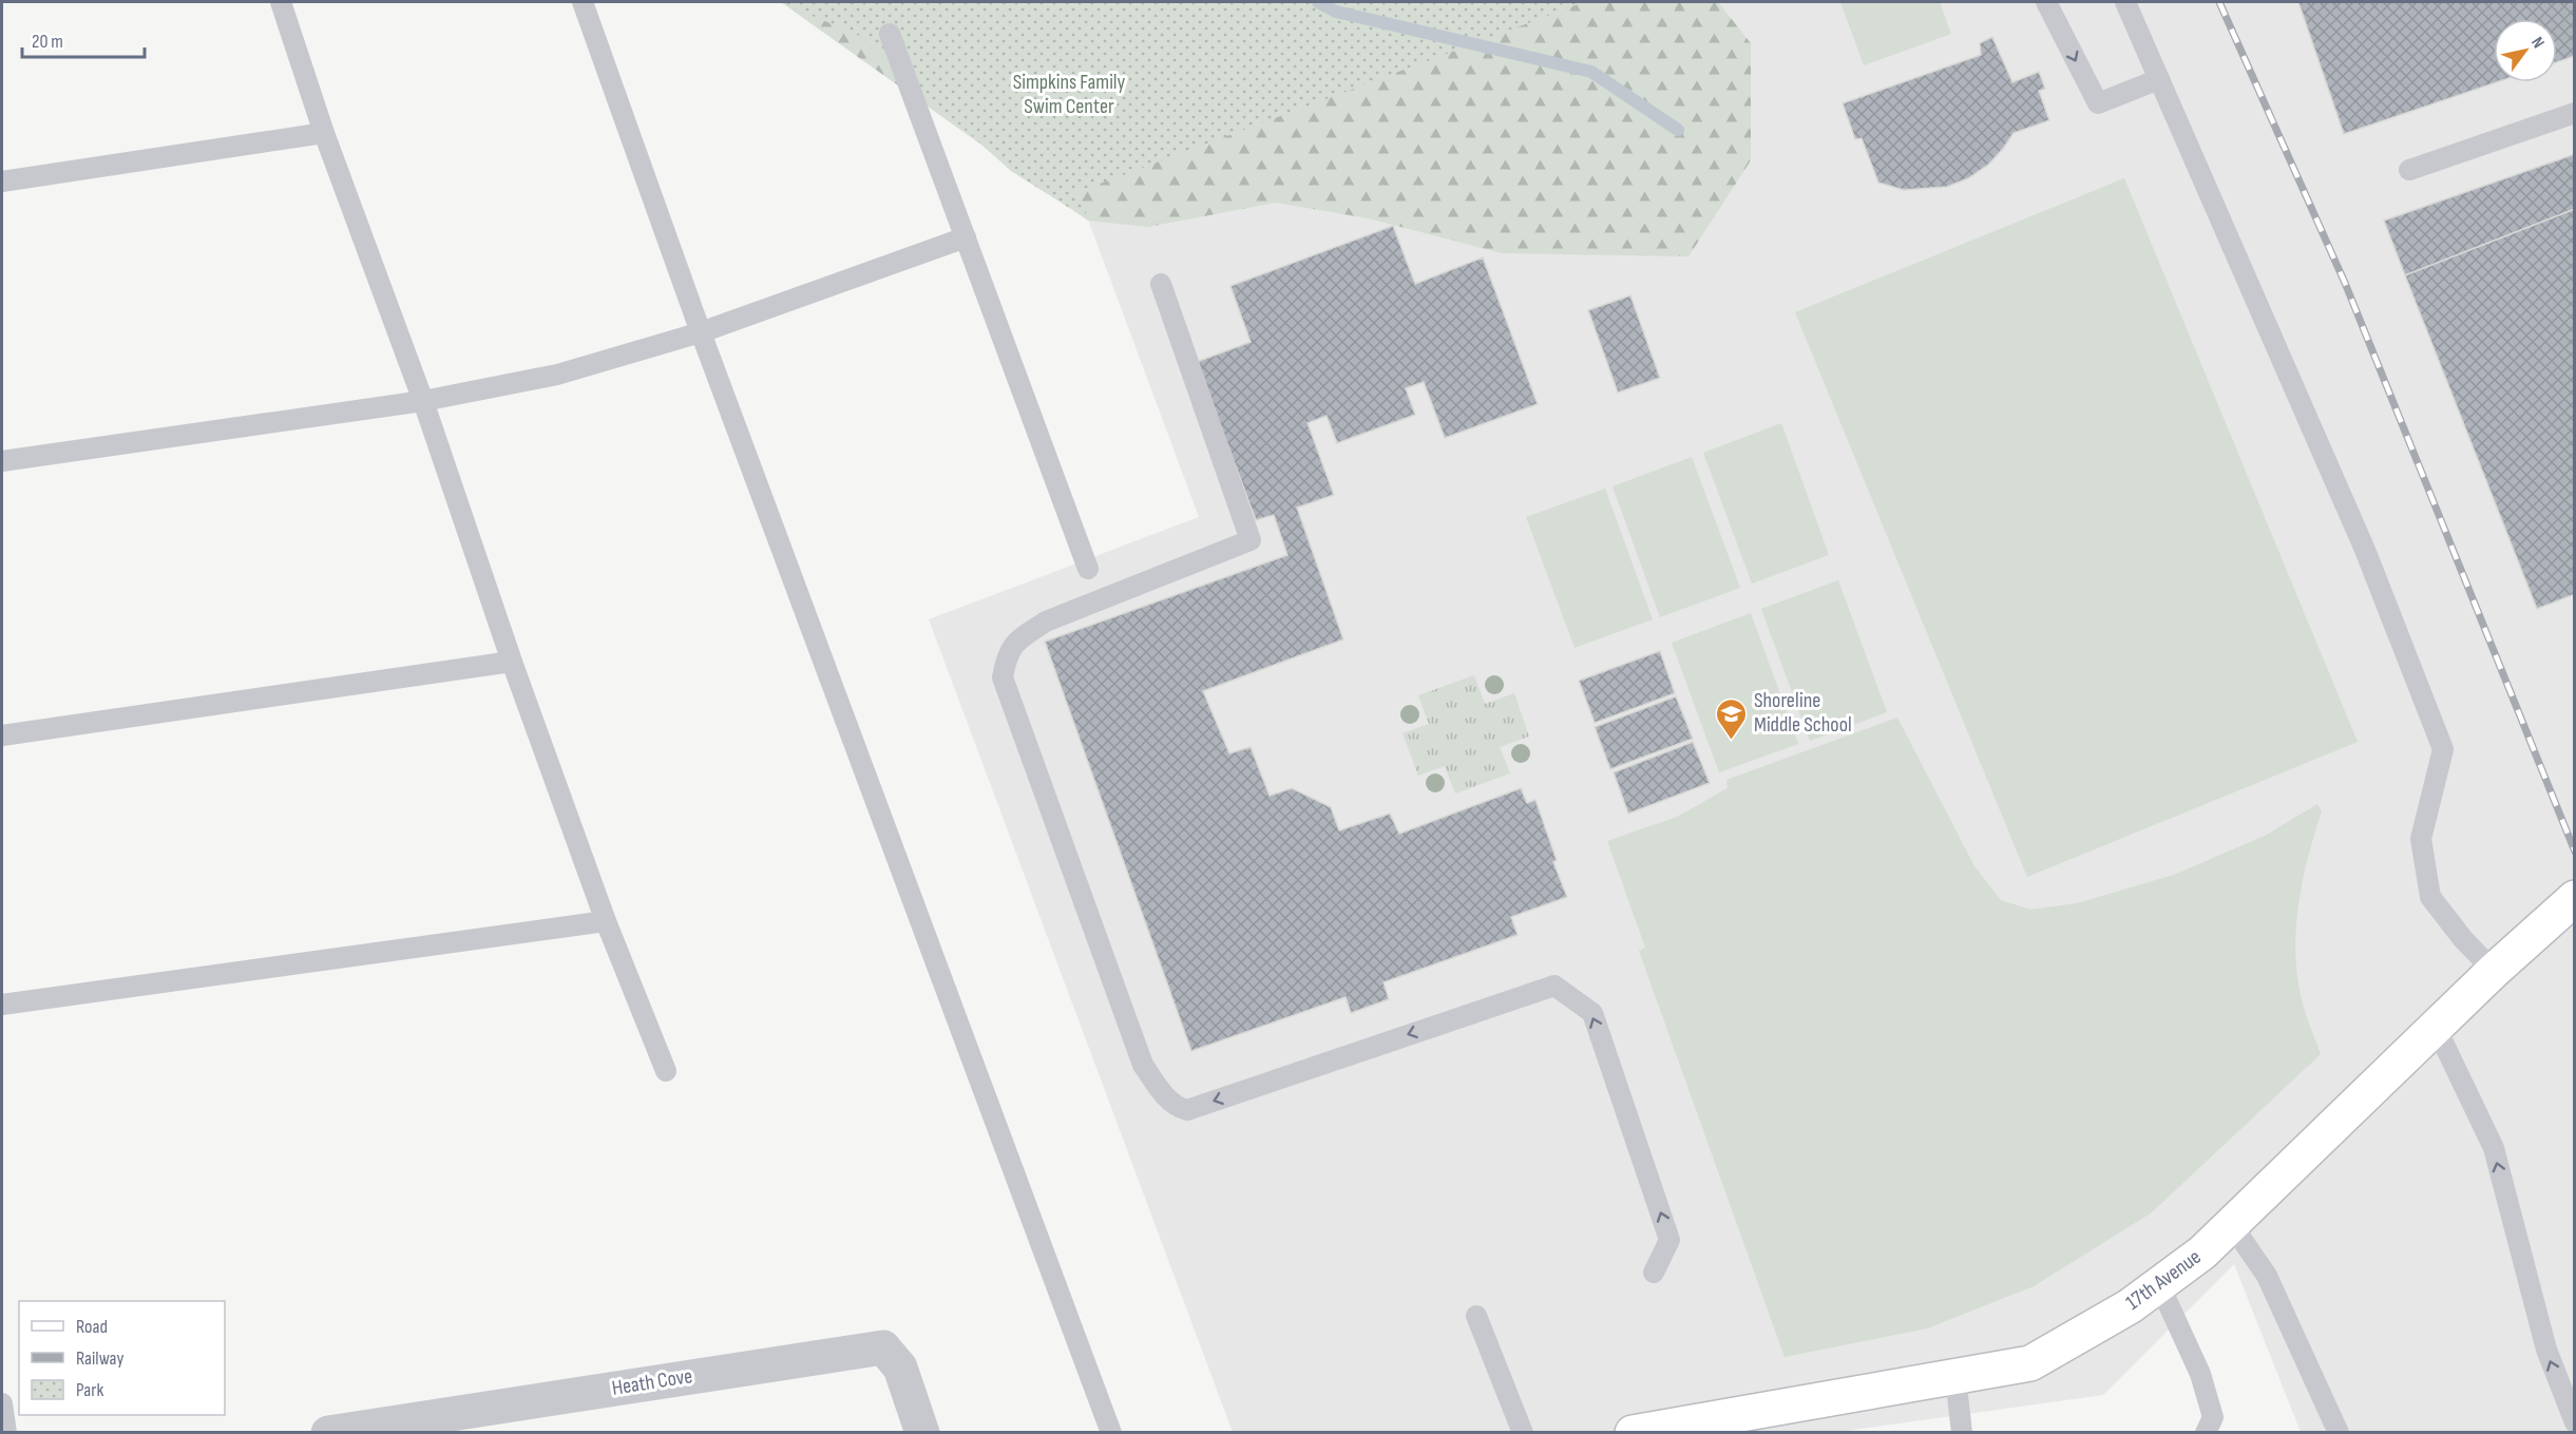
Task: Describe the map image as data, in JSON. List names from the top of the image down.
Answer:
{
  "streets": {
    "main road": ["17th Avenue"],
    "street": ["Heath Cove"]
  },
  "parks": ["Simpkins Family Swim Center"],
  "places": {
    "school or university": ["Shoreline Middle School"]
  },
  "legend": ["Road", "Railway", "Park"],
  "scale_bar": "20 m",
  "north": "top right"
}
